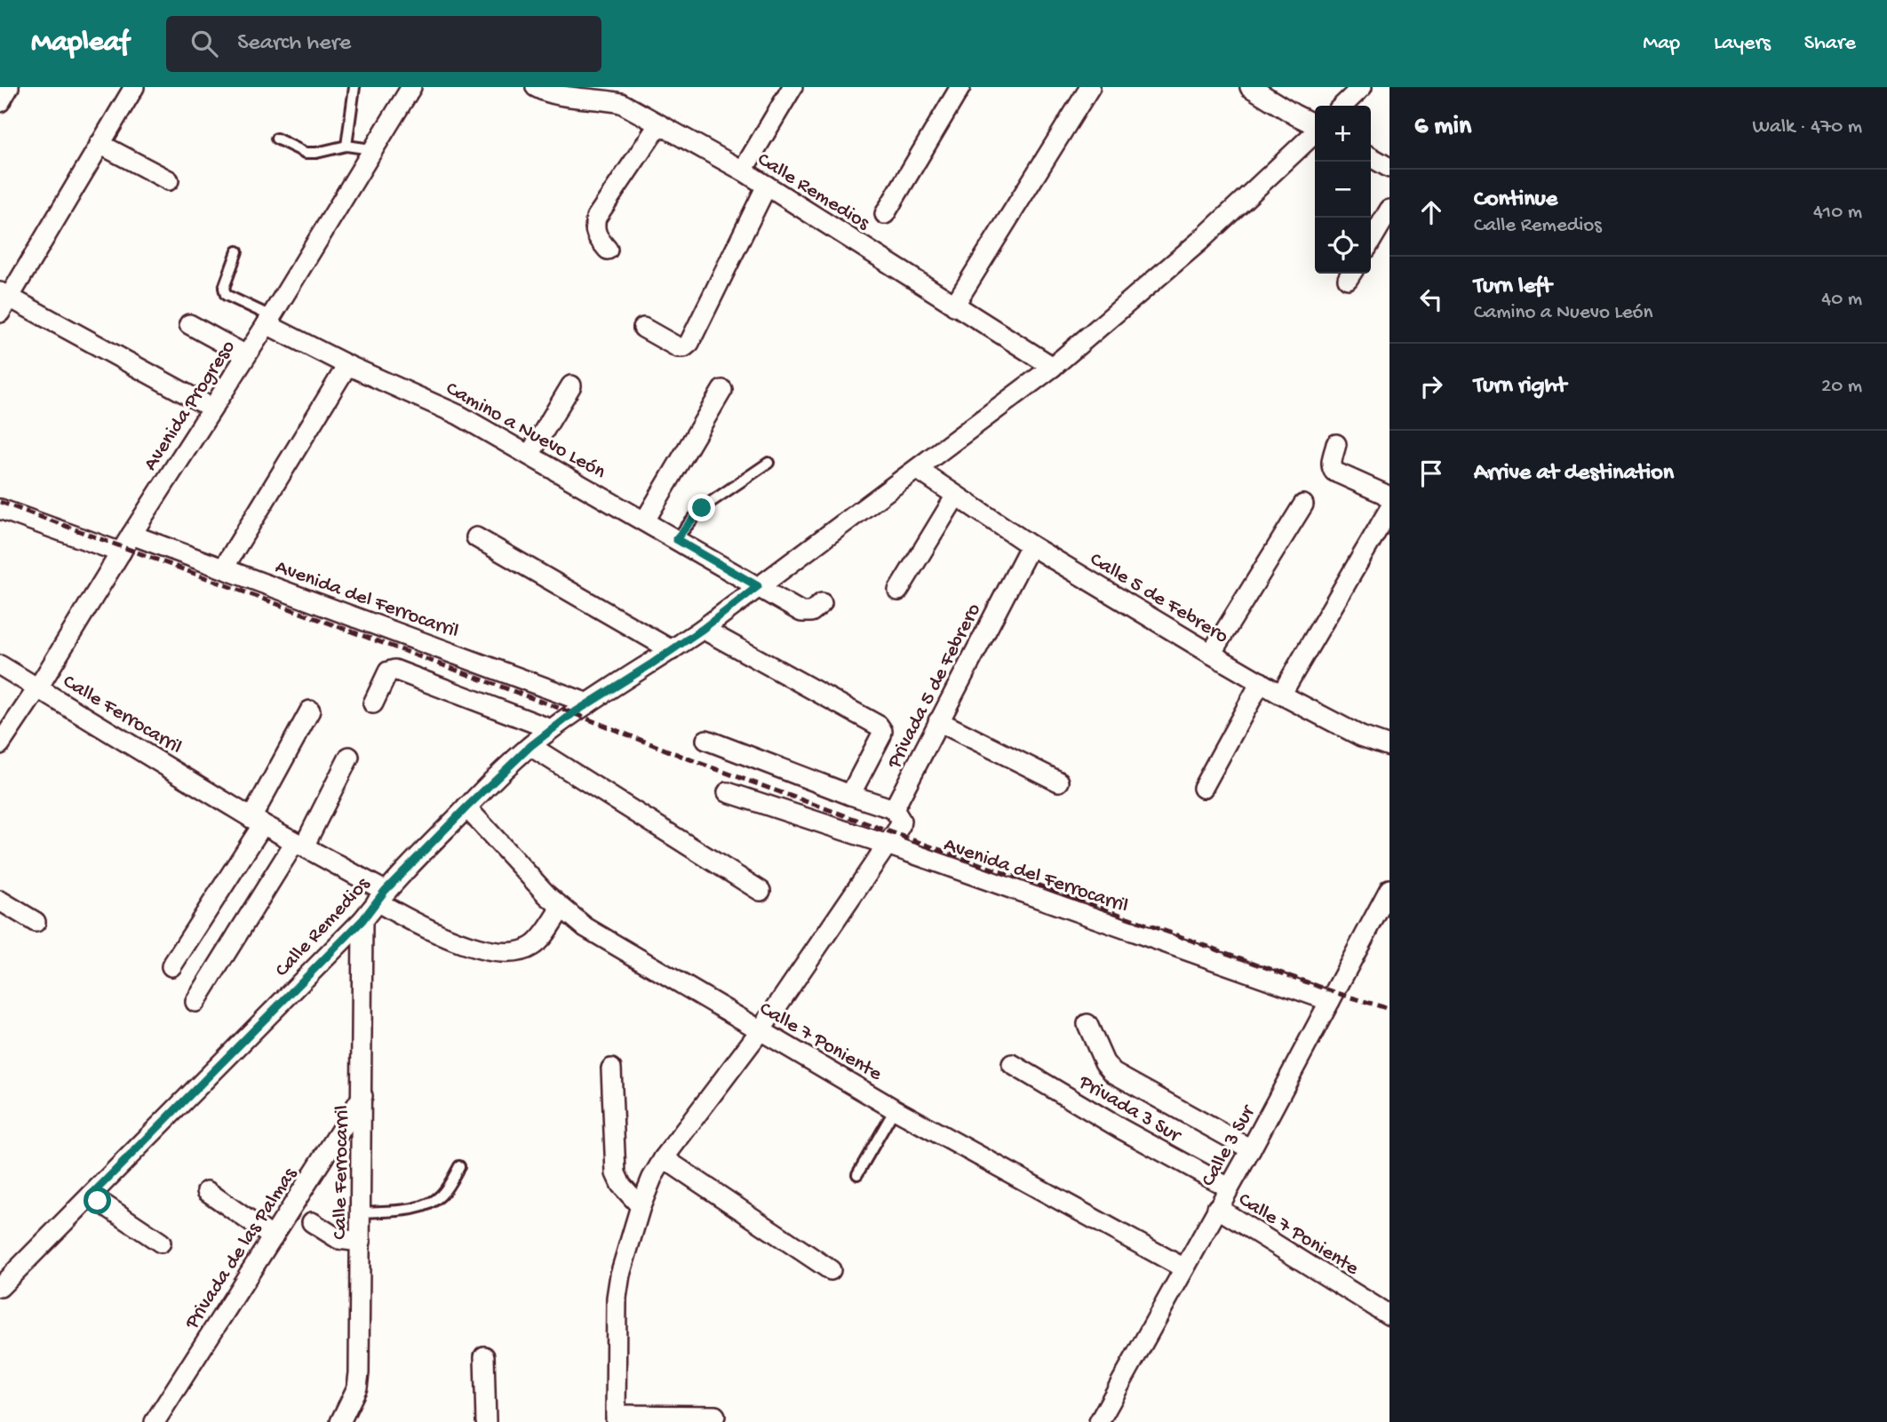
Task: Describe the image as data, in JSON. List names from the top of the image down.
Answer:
{
  "streets": {
    "street": [
      "Calle Remedios",
      "Avenida Progreso",
      "Camino a Nuevo León",
      "Calle 5 de Febrero",
      "Avenida del Ferrocarril",
      "Privada 5 de Febrero",
      "Calle Ferrocarril",
      "Calle 7 Poniente",
      "Privada 3 Sur",
      "Calle 3 Sur",
      "Privada de las Palmas"
    ]
  },
  "crossings": [
    ["Calle Remedios", "Camino a Nuevo León"],
    ["Calle Remedios", "Calle 5 de Febrero"],
    ["Calle Remedios", "Avenida del Ferrocarril"],
    ["Calle Remedios", "Calle Ferrocarril"],
    ["Calle Remedios", "Calle 7 Poniente"],
    ["Avenida Progreso", "Camino a Nuevo León"],
    ["Avenida Progreso", "Avenida del Ferrocarril"],
    ["Avenida Progreso", "Calle Ferrocarril"],
    ["Calle 5 de Febrero", "Privada 5 de Febrero"],
    ["Avenida del Ferrocarril", "Privada 5 de Febrero"],
    ["Avenida del Ferrocarril", "Calle 3 Sur"],
    ["Calle Ferrocarril", "Calle 7 Poniente"],
    ["Calle Ferrocarril", "Privada de las Palmas"],
    ["Calle 7 Poniente", "Calle 3 Sur"],
    ["Privada 3 Sur", "Calle 3 Sur"]
  ],
  "page": {
    "header": "Mapleaf",
    "search": "Search here",
    "nav": ["Map", "Layers", "Share"],
    "heading": ["6 min", "Walk · 470 m"],
    "map_buttons": ["+", "−"],
    "list": [
      ["Continue", "Calle Remedios", "410 m"],
      ["Turn left", "Camino a Nuevo León", "40 m"],
      ["Turn right", "20 m"],
      "Arrive at destination"
    ]
  }
}
